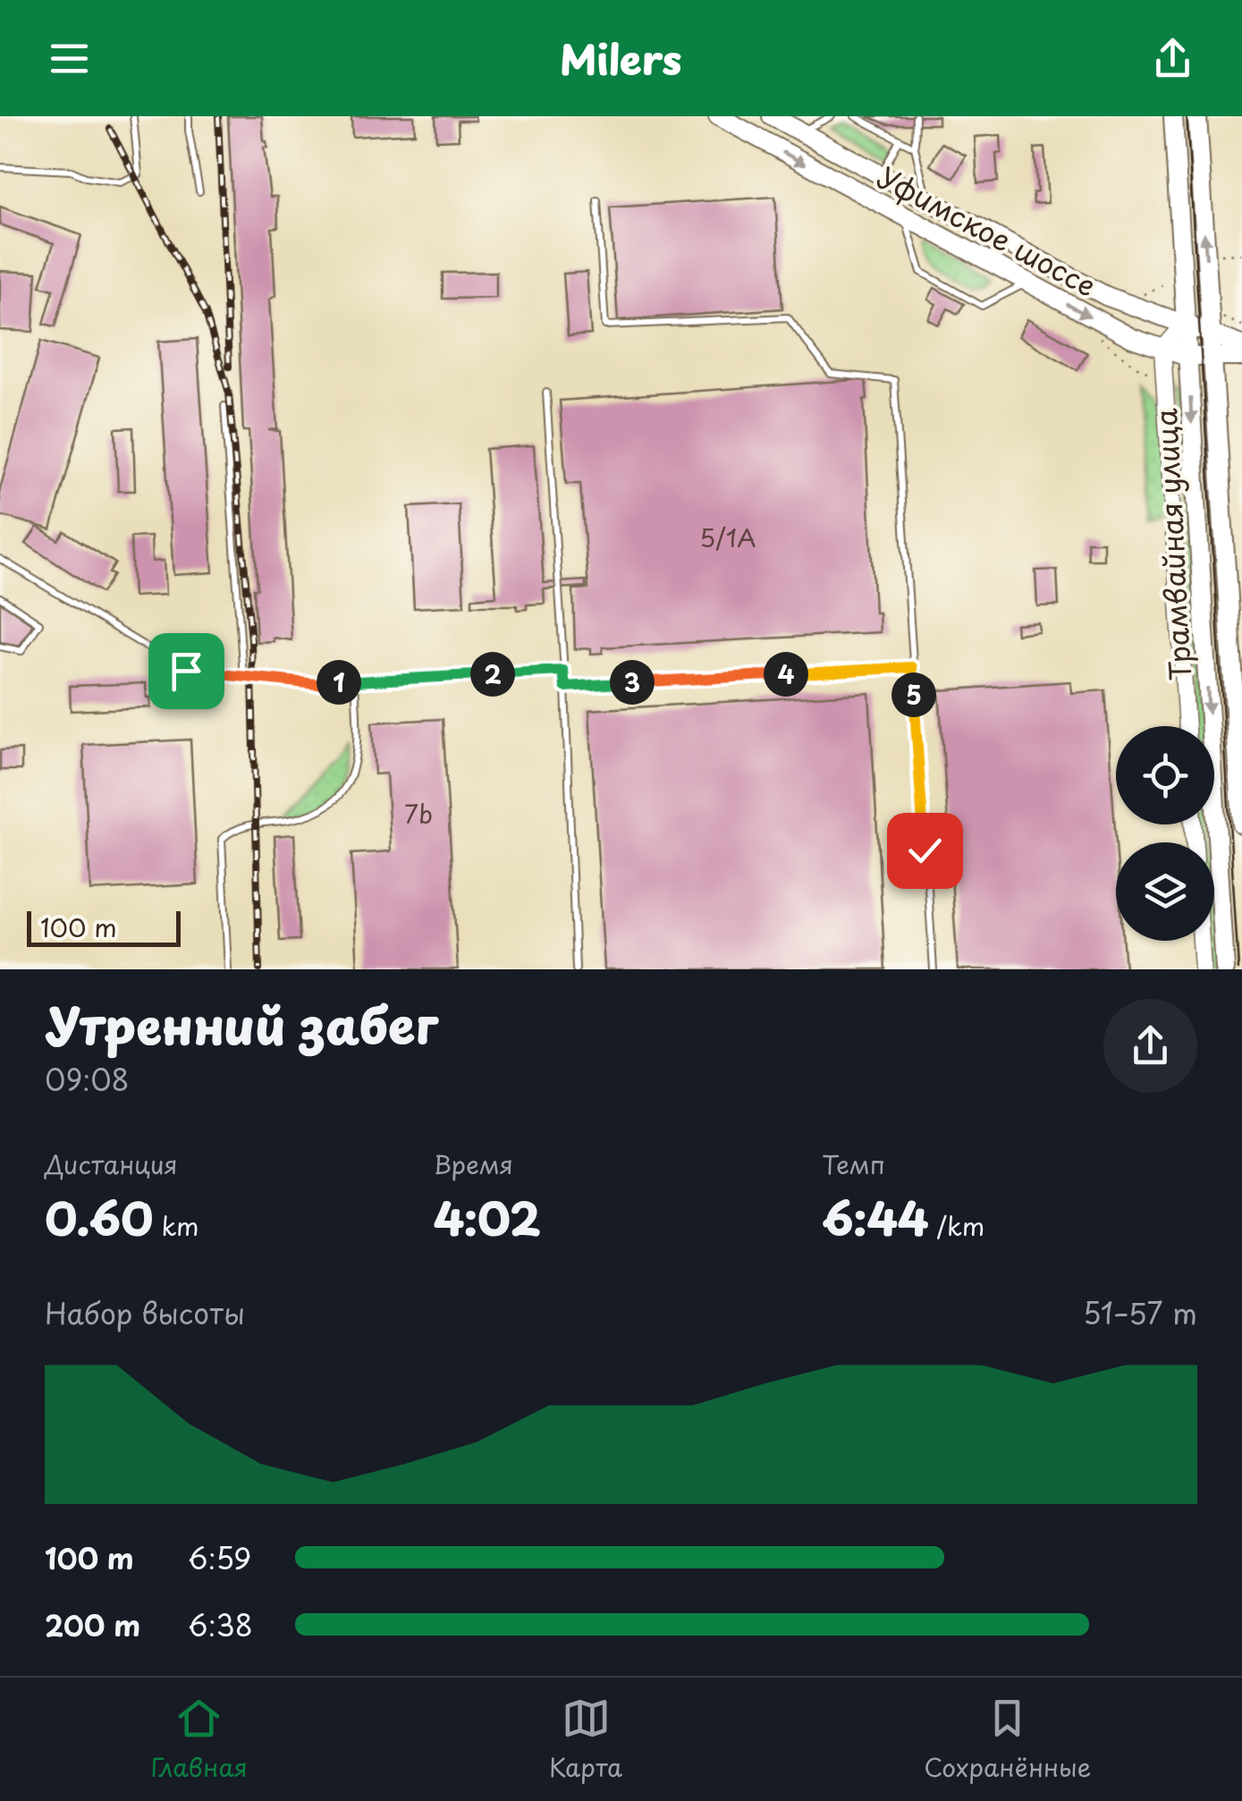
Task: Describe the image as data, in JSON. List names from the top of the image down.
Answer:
{
  "streets": {
    "main road": ["Уфимское шоссе", "Трамвайная улица"]
  },
  "crossings": [
    ["Уфимское шоссе", "Трамвайная улица"]
  ],
  "house_numbers": ["5/1А", "7b"],
  "scale_bar": "100 m",
  "page": {
    "header": "Milers",
    "pins": [
      "2",
      "4",
      "1",
      "3",
      "5"
    ],
    "scale": "100 m",
    "heading": ["Утренний забег", "09:08"],
    "stats": [
      ["Дистанция", "0.60 km"],
      ["Время", "4:02"],
      ["Темп", "6:44 /km"]
    ],
    "chart": ["Набор высоты", "51–57 m"],
    "list": [
      {
        "name": "100 m",
        "note": "6:59"
      },
      {
        "name": "200 m",
        "note": "6:38"
      }
    ],
    "tabs": ["Главная", "Карта", "Сохранённые"]
  }
}
